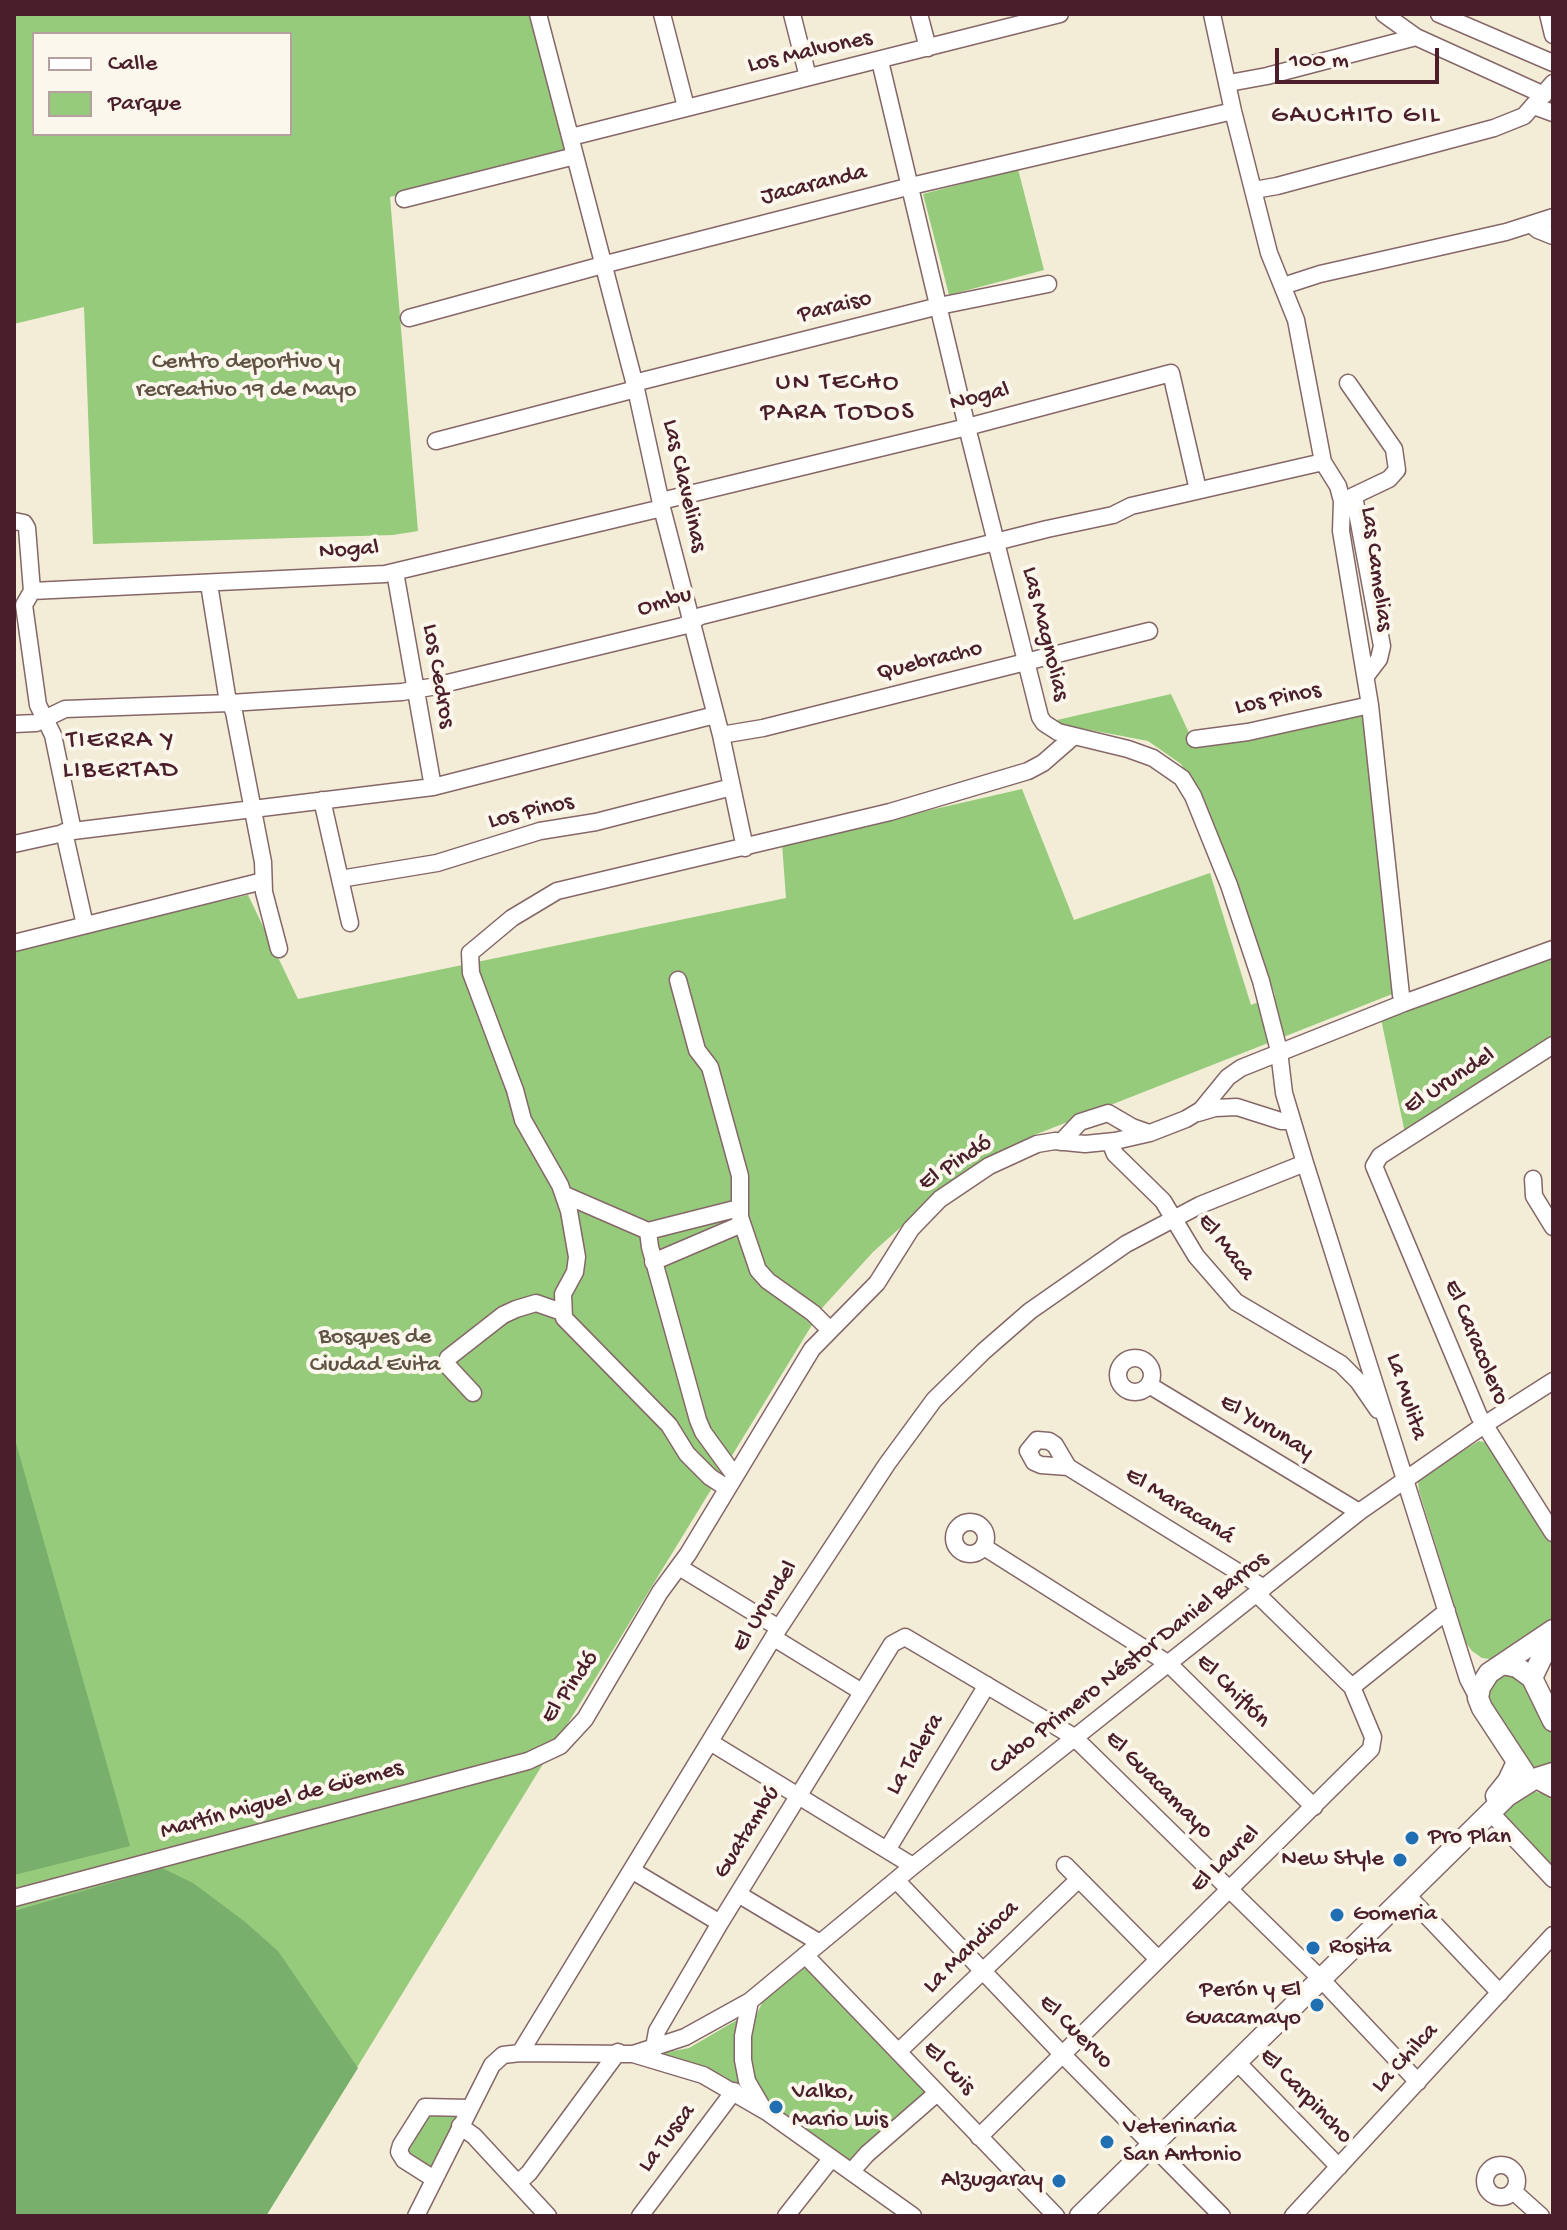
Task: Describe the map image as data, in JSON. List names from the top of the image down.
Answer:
{
  "streets": {
    "street": [
      "Los Malvones",
      "Jacaranda",
      "Paraiso",
      "Nogal",
      "Las Clavelinas",
      "Las Camelias",
      "Ombu",
      "Las Magnolias",
      "Quebracho",
      "Los Cedros",
      "Los Pinos",
      "El Urundel",
      "El Pindó",
      "El Maca",
      "El Caracolero",
      "La Mulita",
      "El Yurunay",
      "El Maracaná",
      "Cabo Primero Néstor Daniel Barros",
      "El Chiflón",
      "La Talera",
      "El Guacamayo",
      "Martín Miguel de Güemes",
      "Guatambú",
      "El Laurel",
      "La Mandioca",
      "El Cuervo",
      "La Chilca",
      "El Cuis",
      "El Carpincho",
      "La Tusca"
    ]
  },
  "crossings": [
    ["Los Malvones", "Las Clavelinas"],
    ["Los Malvones", "Las Magnolias"],
    ["Jacaranda", "Las Clavelinas"],
    ["Jacaranda", "Las Camelias"],
    ["Jacaranda", "Las Magnolias"],
    ["Paraiso", "Las Clavelinas"],
    ["Paraiso", "Las Magnolias"],
    ["Nogal", "Las Clavelinas"],
    ["Nogal", "Ombu"],
    ["Nogal", "Las Magnolias"],
    ["Nogal", "Los Cedros"],
    ["Las Clavelinas", "Ombu"],
    ["Las Clavelinas", "Quebracho"],
    ["Las Clavelinas", "Los Pinos"],
    ["Las Camelias", "Ombu"],
    ["Las Camelias", "Los Pinos"],
    ["Las Camelias", "El Pindó"],
    ["Ombu", "Las Magnolias"],
    ["Ombu", "Los Cedros"],
    ["Las Magnolias", "Quebracho"],
    ["Las Magnolias", "El Urundel"],
    ["Las Magnolias", "El Pindó"],
    ["Las Magnolias", "La Mulita"],
    ["El Urundel", "El Maca"],
    ["El Urundel", "El Caracolero"],
    ["El Urundel", "La Mulita"],
    ["El Pindó", "El Maca"],
    ["El Pindó", "Martín Miguel de Güemes"],
    ["El Maca", "La Mulita"],
    ["El Caracolero", "Cabo Primero Néstor Daniel Barros"],
    ["La Mulita", "Cabo Primero Néstor Daniel Barros"],
    ["El Yurunay", "Cabo Primero Néstor Daniel Barros"],
    ["El Maracaná", "Cabo Primero Néstor Daniel Barros"],
    ["El Maracaná", "El Laurel"],
    ["Cabo Primero Néstor Daniel Barros", "El Chiflón"],
    ["Cabo Primero Néstor Daniel Barros", "El Guacamayo"],
    ["Cabo Primero Néstor Daniel Barros", "Guatambú"],
    ["Cabo Primero Néstor Daniel Barros", "El Cuervo"],
    ["Cabo Primero Néstor Daniel Barros", "El Cuis"],
    ["El Chiflón", "El Laurel"],
    ["La Talera", "El Guacamayo"],
    ["El Guacamayo", "Guatambú"],
    ["El Guacamayo", "El Laurel"],
    ["El Guacamayo", "La Chilca"],
    ["El Laurel", "El Cuervo"],
    ["El Laurel", "El Cuis"],
    ["La Mandioca", "El Cuervo"],
    ["La Mandioca", "El Cuis"],
    ["La Chilca", "El Carpincho"]
  ],
  "districts": ["GAUCHITO GIL", "UN TECHO PARA TODOS", "TIERRA Y LIBERTAD"],
  "parks": ["Centro deportivo y recreativo 19 de Mayo", "Bosques de Ciudad Evita"],
  "places": [
    "Pro Plan",
    "New Style",
    "Gomeria",
    "Rosita",
    "Perón y El Guacamayo",
    "Valko, Mario Luis",
    "Veterinaria San Antonio",
    "Alzugaray"
  ],
  "legend": ["Calle", "Parque"],
  "scale_bar": "100 m"
}
